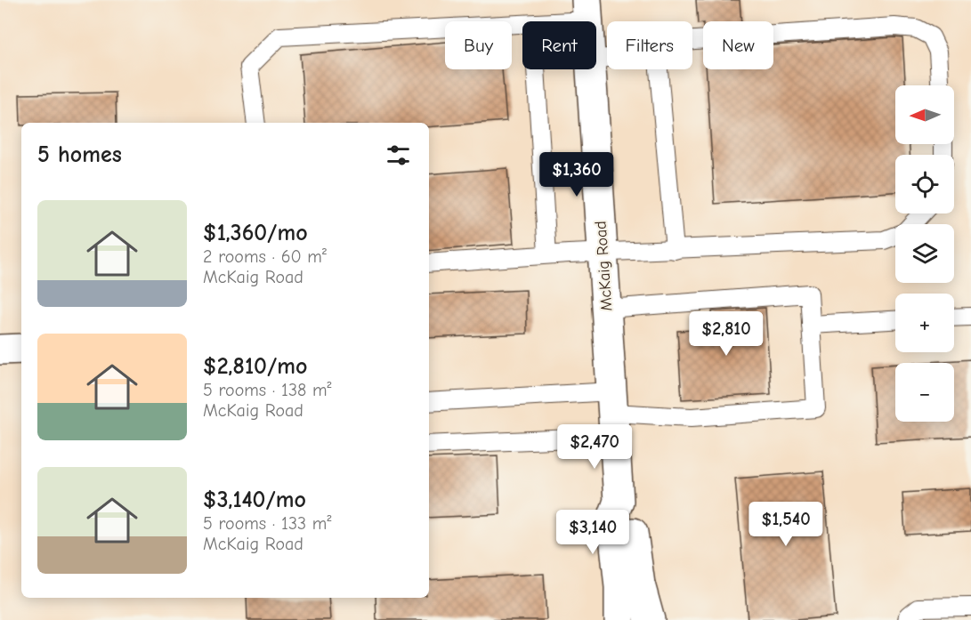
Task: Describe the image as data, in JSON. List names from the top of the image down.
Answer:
{
  "streets": {
    "street": ["McKaig Road"]
  },
  "north": "left",
  "page": {
    "chip": [
      "Buy",
      "Rent",
      "Filters",
      "New"
    ],
    "map_buttons": ["+", "−"],
    "heading": "5 homes",
    "price": [
      "$1,360",
      "$2,810",
      "$2,470",
      "$1,540",
      "$3,140"
    ],
    "list": [
      {
        "name": "$1,360/mo",
        "note": "2 rooms · 60 m² · McKaig Road"
      },
      {
        "name": "$2,810/mo",
        "note": "5 rooms · 138 m² · McKaig Road"
      },
      {
        "name": "$3,140/mo",
        "note": "5 rooms · 133 m² · McKaig Road"
      }
    ]
  }
}
